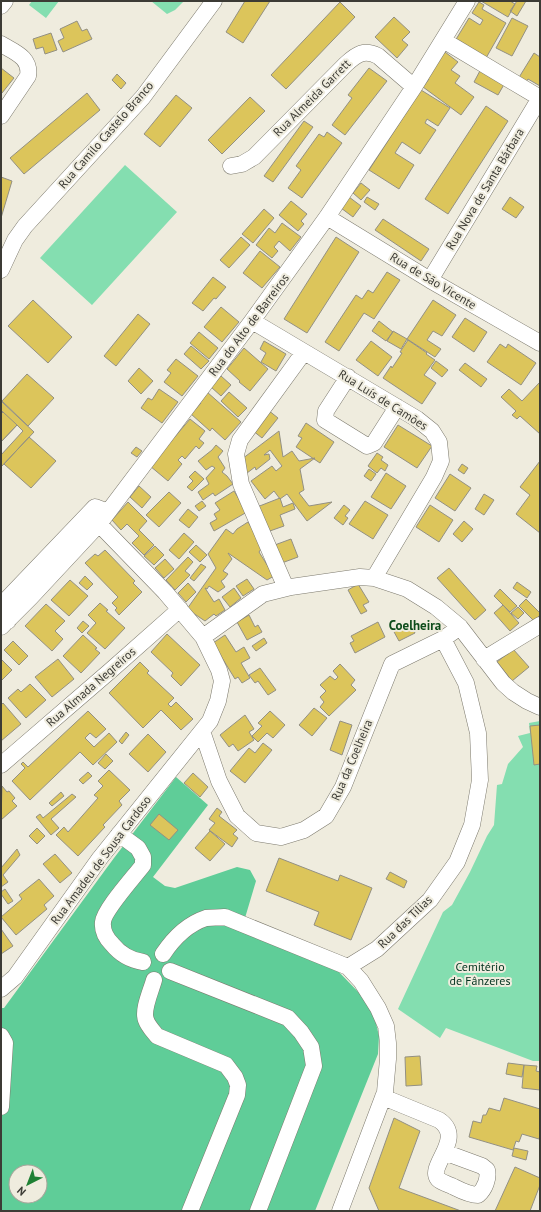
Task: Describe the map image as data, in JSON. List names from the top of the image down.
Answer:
{
  "streets": {
    "street": [
      "Rua Almeida Garrett",
      "Rua Camilo Castelo Branco",
      "Rua Nova de Santa Bárbara",
      "Rua de São Vicente",
      "Rua do Alto de Barreiros",
      "Rua Luís de Camões",
      "Rua Almada Negreiros",
      "Rua da Coelheira",
      "Rua Amadeu de Sousa Cardoso",
      "Rua das Tílias"
    ]
  },
  "crossings": [
    ["Rua Almeida Garrett", "Rua do Alto de Barreiros"],
    ["Rua Nova de Santa Bárbara", "Rua de São Vicente"],
    ["Rua de São Vicente", "Rua do Alto de Barreiros"],
    ["Rua do Alto de Barreiros", "Rua Luís de Camões"],
    ["Rua da Coelheira", "Rua Amadeu de Sousa Cardoso"],
    ["Rua da Coelheira", "Rua das Tílias"]
  ],
  "districts": ["Coelheira"],
  "parks": ["Cemitério de Fânzeres"],
  "north": "bottom left"
}
